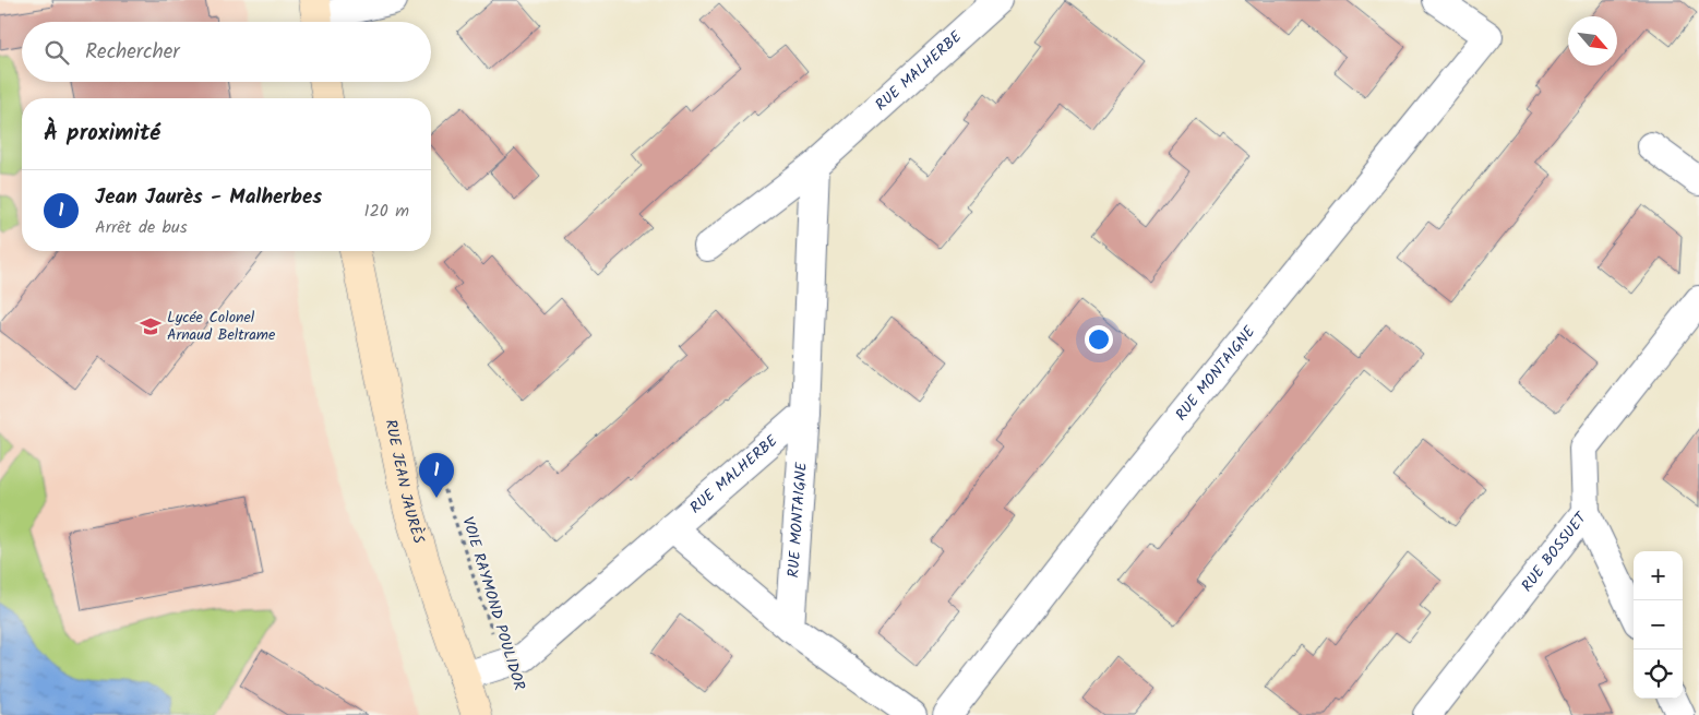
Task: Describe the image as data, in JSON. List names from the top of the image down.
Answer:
{
  "streets": {
    "main road": ["RUE JEAN JAURÈS"],
    "street": ["RUE MALHERBE", "RUE MONTAIGNE", "RUE BOSSUET"],
    "path": ["VOIE RAYMOND POULIDOR"]
  },
  "crossings": [
    ["RUE MALHERBE", "RUE MONTAIGNE"],
    ["RUE MALHERBE", "RUE JEAN JAURÈS"],
    ["RUE MALHERBE", "VOIE RAYMOND POULIDOR"]
  ],
  "places": {
    "school or university": ["Lycée Colonel Arnaud Beltrame"]
  },
  "north": "bottom right",
  "page": {
    "search": "Rechercher",
    "heading": "À proximité",
    "list": [
      {
        "mark": "1",
        "name": "Jean Jaurès - Malherbes",
        "note": "Arrêt de bus",
        "value": "120 m"
      }
    ],
    "pins": "1",
    "map_buttons": ["+", "−"]
  }
}
